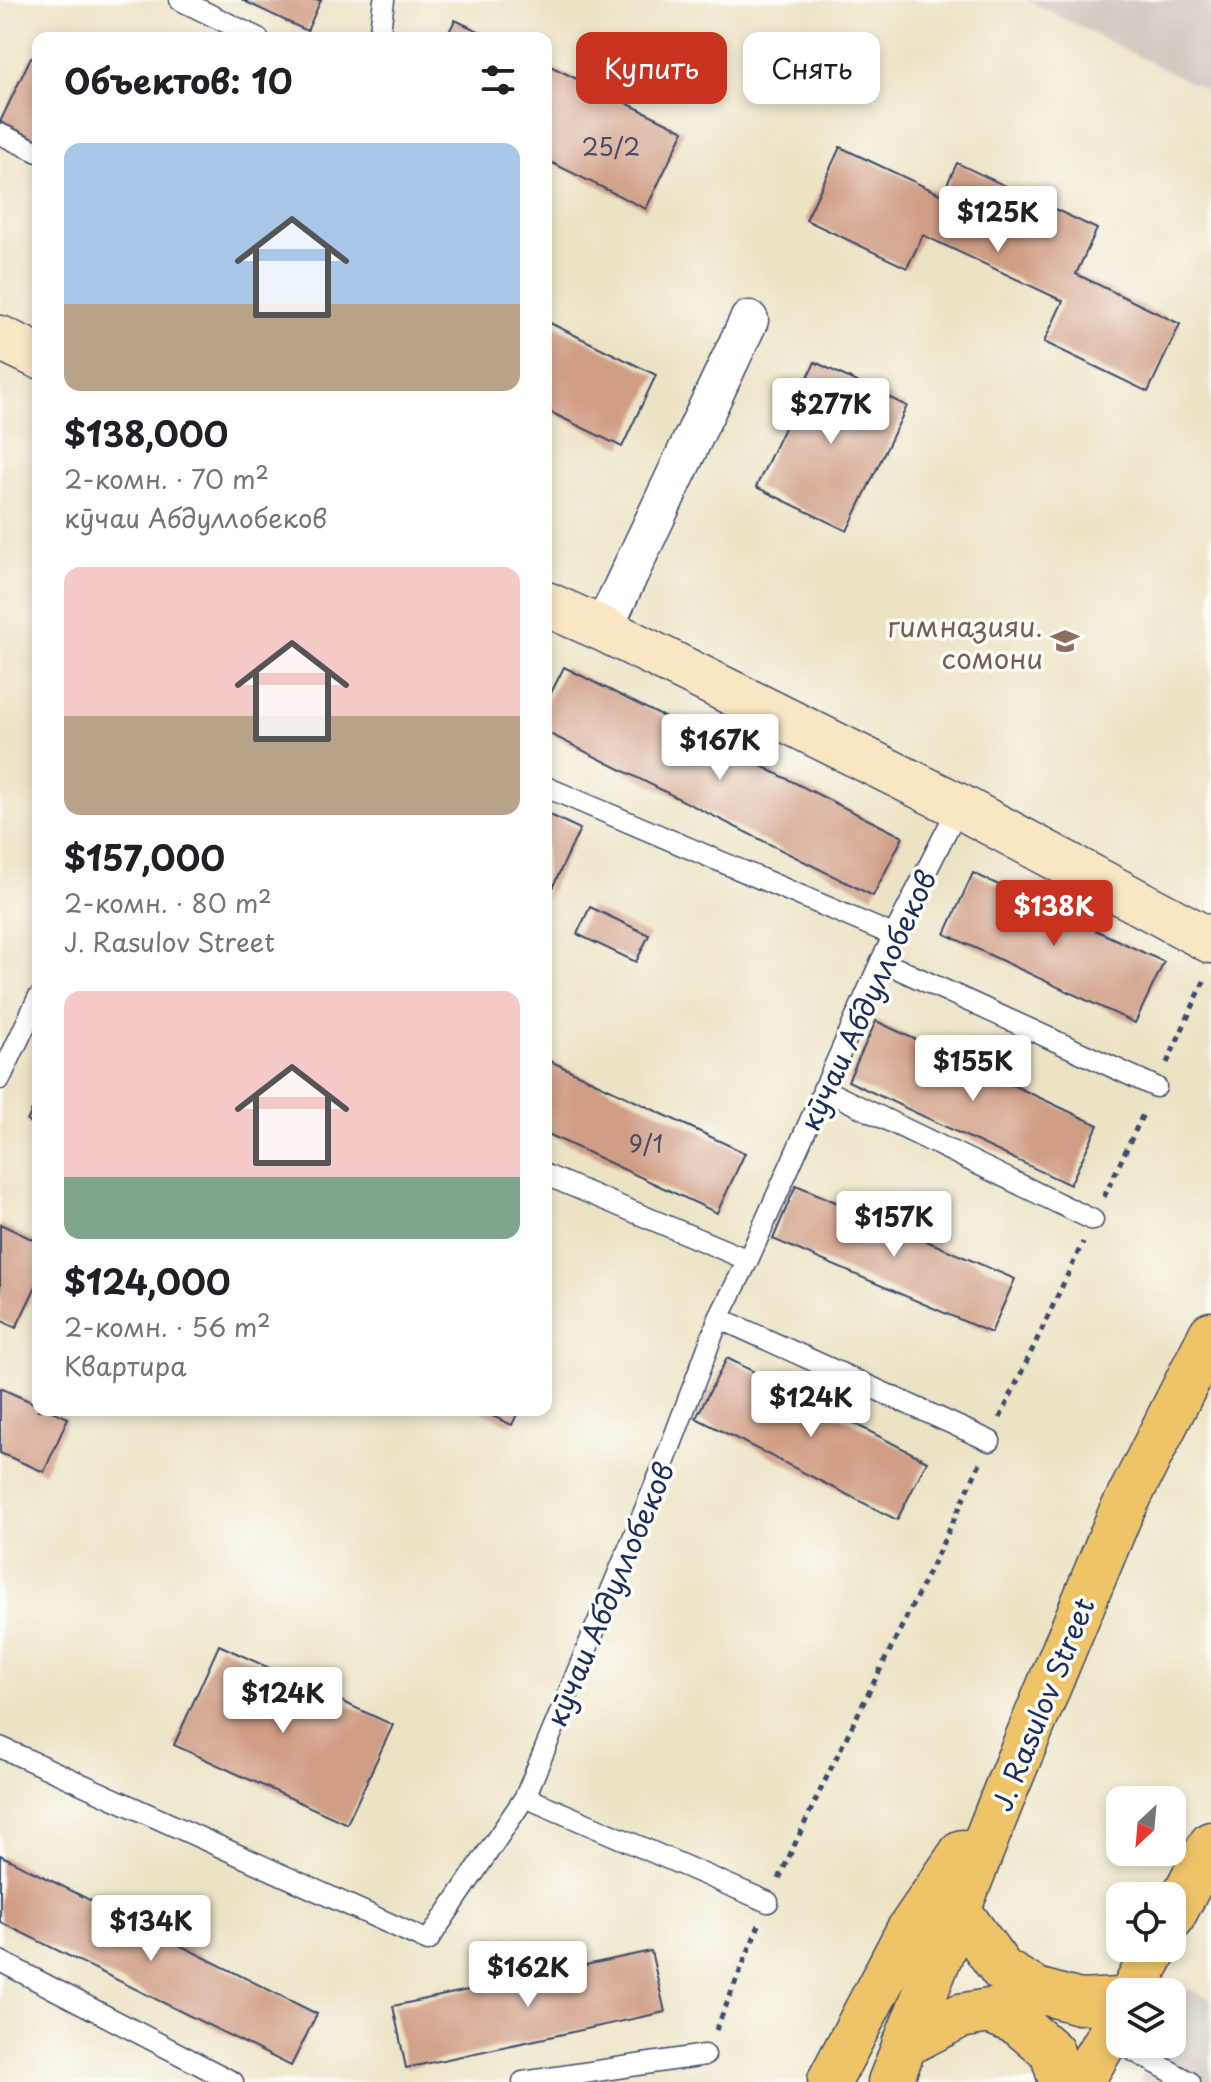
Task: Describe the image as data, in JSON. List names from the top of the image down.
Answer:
{
  "streets": {
    "main road": ["J. Rasulov Street"],
    "lane": ["кӯчаи Абдуллобеков"]
  },
  "places": {
    "school or university": ["гимназияи. сомони"]
  },
  "house_numbers": ["25/2", "9/1"],
  "north": "bottom left",
  "page": {
    "chip": ["Купить", "Снять"],
    "heading": "Объектов: 10",
    "list": [
      {
        "name": "$138,000",
        "note": "2-комн. · 70 m² · кӯчаи Абдуллобеков"
      },
      {
        "name": "$157,000",
        "note": "2-комн. · 80 m² · J. Rasulov Street"
      },
      {
        "name": "$124,000",
        "note": "2-комн. · 56 m² · Квартира"
      }
    ],
    "price": [
      "$125K",
      "$277K",
      "$167K",
      "$138K",
      "$155K",
      "$157K",
      "$124K",
      "$124K",
      "$134K",
      "$162K"
    ]
  }
}
